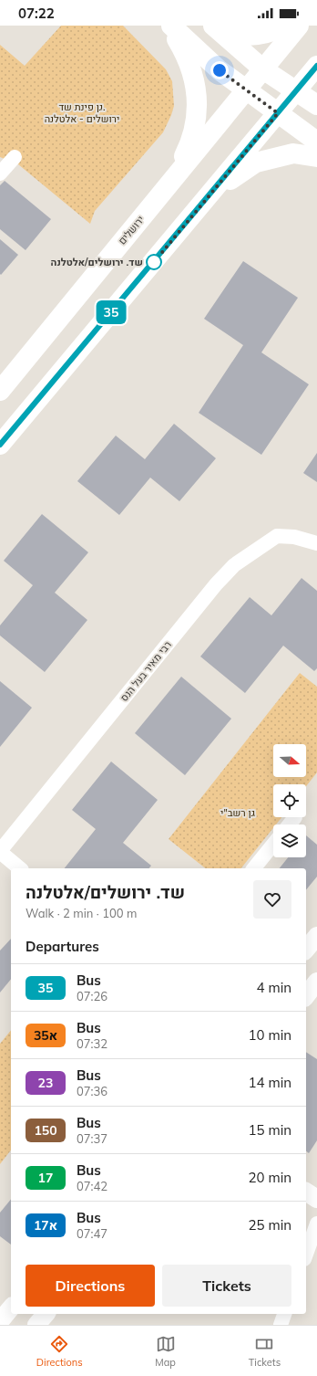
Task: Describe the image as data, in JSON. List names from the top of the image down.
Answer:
{
  "streets": {
    "main road": ["ירושלים"],
    "street": ["רבי מאיר בעל הנס"]
  },
  "parks": ["גן פינת שד. ירושלים - אלטלנה", "גן רשב\"י"],
  "places": ["שד. ירושלים/אלטלנה"],
  "lines": ["bus line 35"],
  "north": "right",
  "page": {
    "status": "07:22",
    "on_map": "35",
    "heading": [
      ["שד. ירושלים/אלטלנה", "Walk · 2 min · 100 m"],
      "Departures"
    ],
    "list": [
      {
        "mark": "35",
        "name": "Bus",
        "note": "07:26",
        "value": "4 min"
      },
      {
        "mark": "35א",
        "name": "Bus",
        "note": "07:32",
        "value": "10 min"
      },
      {
        "mark": "23",
        "name": "Bus",
        "note": "07:36",
        "value": "14 min"
      },
      {
        "mark": "150",
        "name": "Bus",
        "note": "07:37",
        "value": "15 min"
      },
      {
        "mark": "17",
        "name": "Bus",
        "note": "07:42",
        "value": "20 min"
      },
      {
        "mark": "17א",
        "name": "Bus",
        "note": "07:47",
        "value": "25 min"
      }
    ],
    "buttons": ["Directions", "Tickets"],
    "tabs": ["Directions", "Map", "Tickets"]
  }
}
